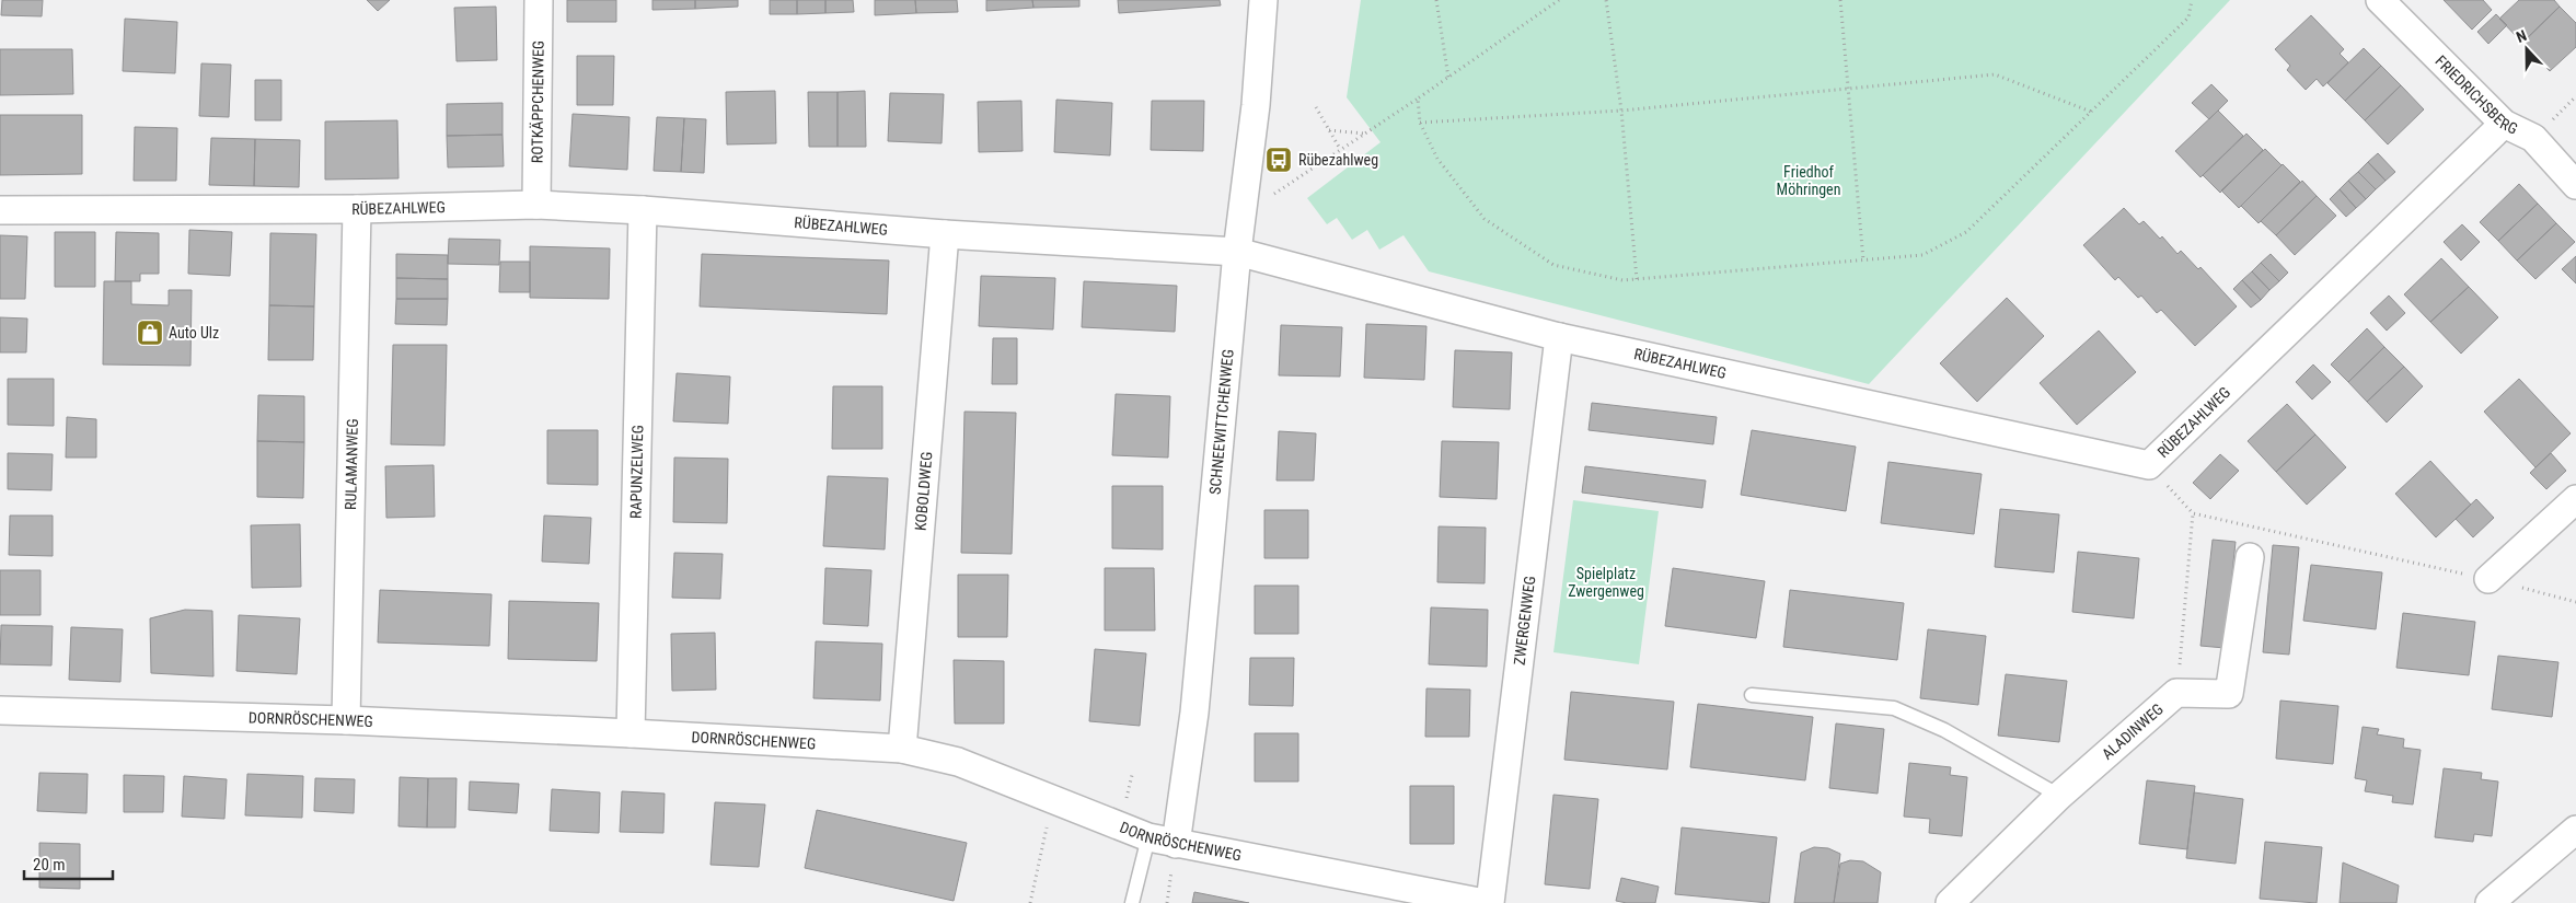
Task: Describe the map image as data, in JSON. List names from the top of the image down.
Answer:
{
  "streets": {
    "street": [
      "FRIEDRICHSBERG",
      "ROTKÄPPCHENWEG",
      "RÜBEZAHLWEG",
      "SCHNEEWITTCHENWEG",
      "RULAMANWEG",
      "RAPUNZELWEG",
      "KOBOLDWEG",
      "ZWERGENWEG",
      "DORNRÖSCHENWEG",
      "ALADINWEG"
    ]
  },
  "crossings": [
    ["FRIEDRICHSBERG", "RÜBEZAHLWEG"],
    ["ROTKÄPPCHENWEG", "RÜBEZAHLWEG"],
    ["RÜBEZAHLWEG", "SCHNEEWITTCHENWEG"],
    ["RÜBEZAHLWEG", "RULAMANWEG"],
    ["RÜBEZAHLWEG", "RAPUNZELWEG"],
    ["RÜBEZAHLWEG", "KOBOLDWEG"],
    ["RÜBEZAHLWEG", "ZWERGENWEG"],
    ["SCHNEEWITTCHENWEG", "DORNRÖSCHENWEG"],
    ["RULAMANWEG", "DORNRÖSCHENWEG"],
    ["RAPUNZELWEG", "DORNRÖSCHENWEG"],
    ["KOBOLDWEG", "DORNRÖSCHENWEG"]
  ],
  "parks": ["Friedhof Möhringen", "Spielplatz Zwergenweg"],
  "places": {
    "bus stop": ["Rübezahlweg"],
    "shop": ["Auto Ulz"]
  },
  "scale_bar": "20 m",
  "north": "top"
}
